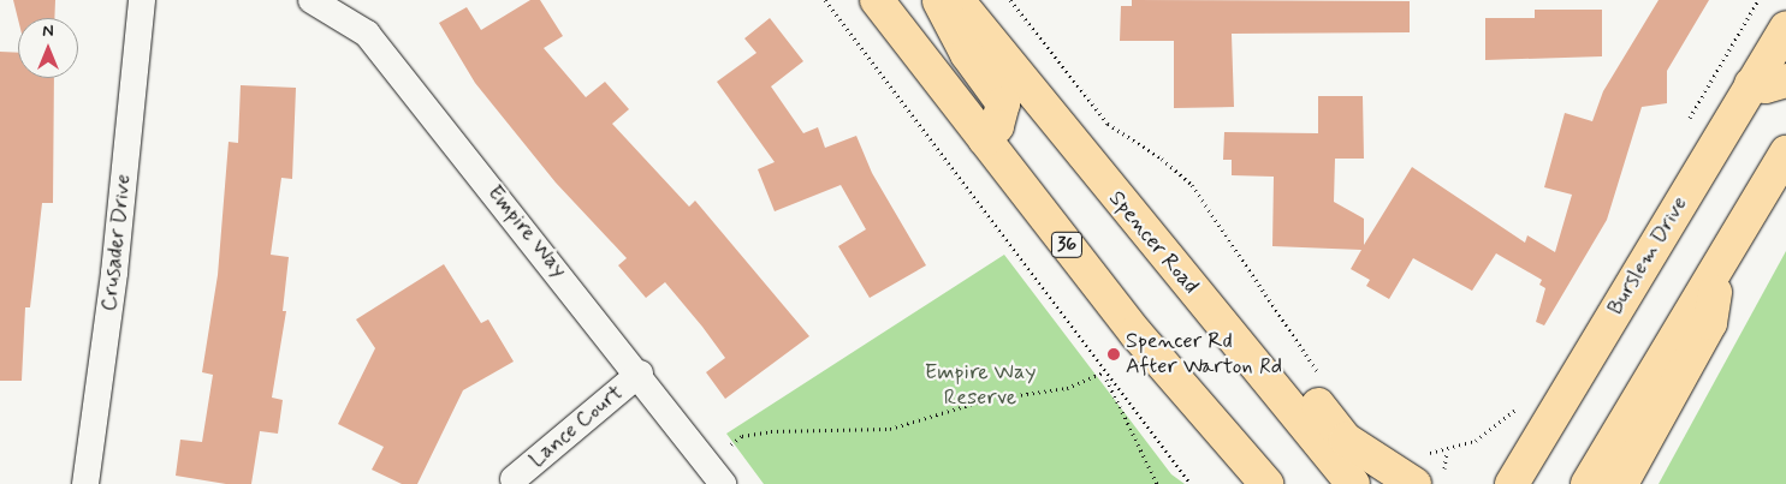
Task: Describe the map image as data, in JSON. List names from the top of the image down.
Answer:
{
  "streets": {
    "main road": ["Spencer Road", "36", "Burslem Drive"],
    "street": ["Empire Way", "Crusader Drive", "Lance Court"]
  },
  "crossings": [
    ["Empire Way", "Lance Court"]
  ],
  "parks": ["Empire Way Reserve"],
  "places": ["Spencer Rd After Warton Rd"],
  "north": "top"
}
